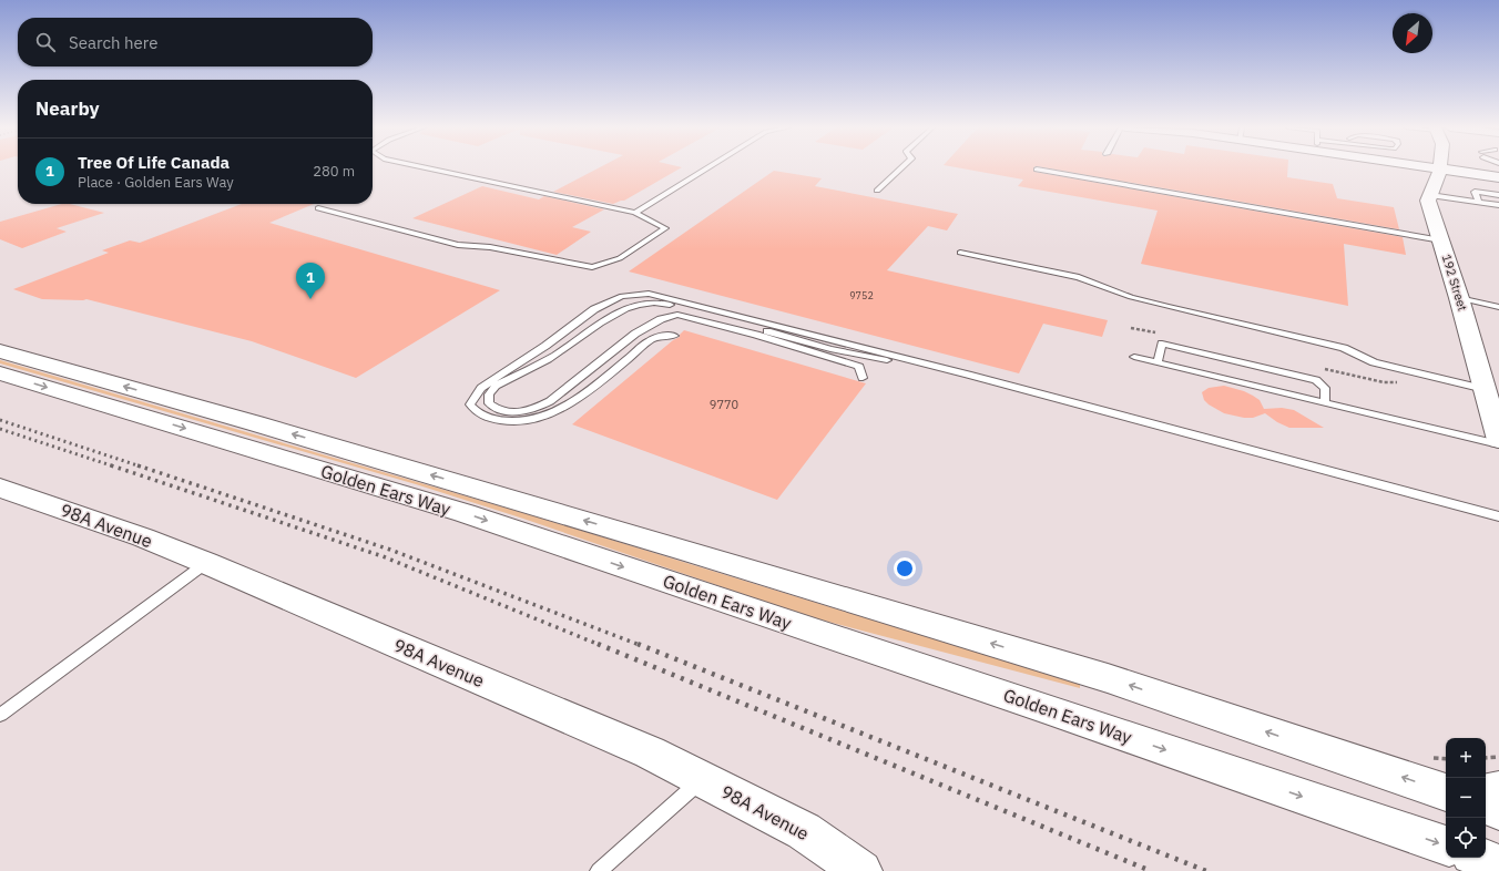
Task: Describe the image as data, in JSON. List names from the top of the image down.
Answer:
{
  "streets": {
    "main road": ["192 Street", "Golden Ears Way", "98A Avenue"]
  },
  "house_numbers": ["9752", "9770"],
  "north": "bottom left",
  "page": {
    "search": "Search here",
    "heading": "Nearby",
    "list": [
      {
        "mark": "1",
        "name": "Tree Of Life Canada",
        "note": "Place · Golden Ears Way",
        "value": "280 m"
      }
    ],
    "pins": "1",
    "map_buttons": ["+", "−"]
  }
}
